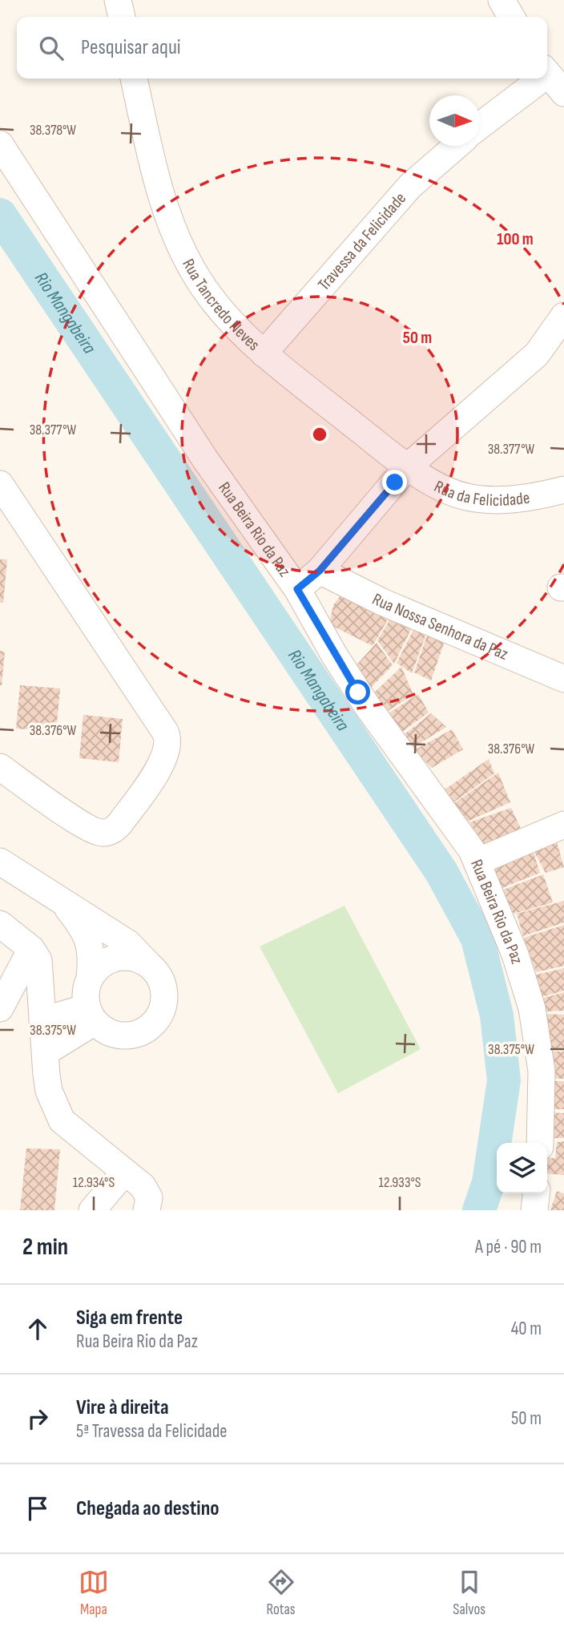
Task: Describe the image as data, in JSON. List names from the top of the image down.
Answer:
{
  "streets": {
    "street": [
      "Travessa da Felicidade",
      "Rua Tancredo Neves",
      "Rua da Felicidade",
      "Rua Beira Rio da Paz",
      "Rua Nossa Senhora da Paz"
    ]
  },
  "crossings": [
    ["Travessa da Felicidade", "Rua Tancredo Neves"],
    ["Rua Tancredo Neves", "Rua da Felicidade"]
  ],
  "water": ["Rio Mangabeira"],
  "north": "right",
  "page": {
    "search": "Pesquisar aqui",
    "heading": ["2 min", "A pé · 90 m"],
    "list": [
      ["Siga em frente", "Rua Beira Rio da Paz", "40 m"],
      ["Vire à direita", "5ª Travessa da Felicidade", "50 m"],
      "Chegada ao destino"
    ],
    "nav": ["Mapa", "Rotas", "Salvos"]
  },
  "coordinates": [
    "38.378°W",
    "38.377°W",
    "38.376°W",
    "38.375°W",
    "12.934°S",
    "12.933°S"
  ],
  "rings": ["100 m", "50 m"]
}
